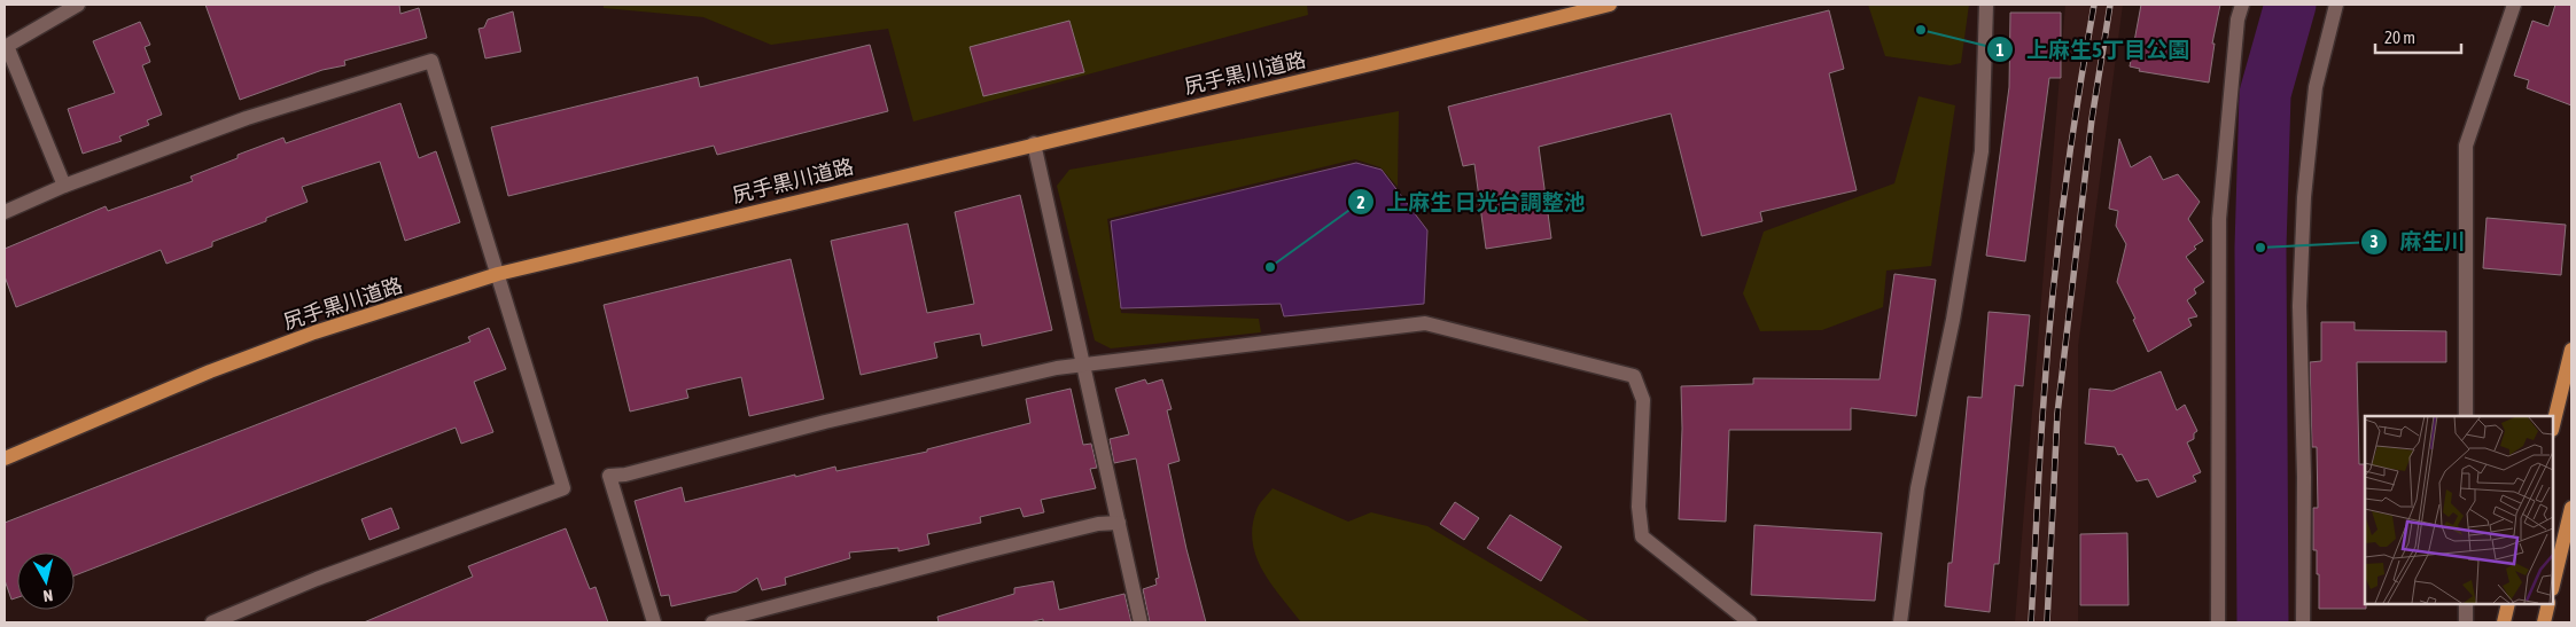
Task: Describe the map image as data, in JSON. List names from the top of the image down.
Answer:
{
  "streets": {
    "main road": ["尻手黒川道路"]
  },
  "places": ["上麻生5丁目公園", "麻生川", "上麻生 日光台調整池"],
  "scale_bar": "20 m",
  "north": "bottom"
}
